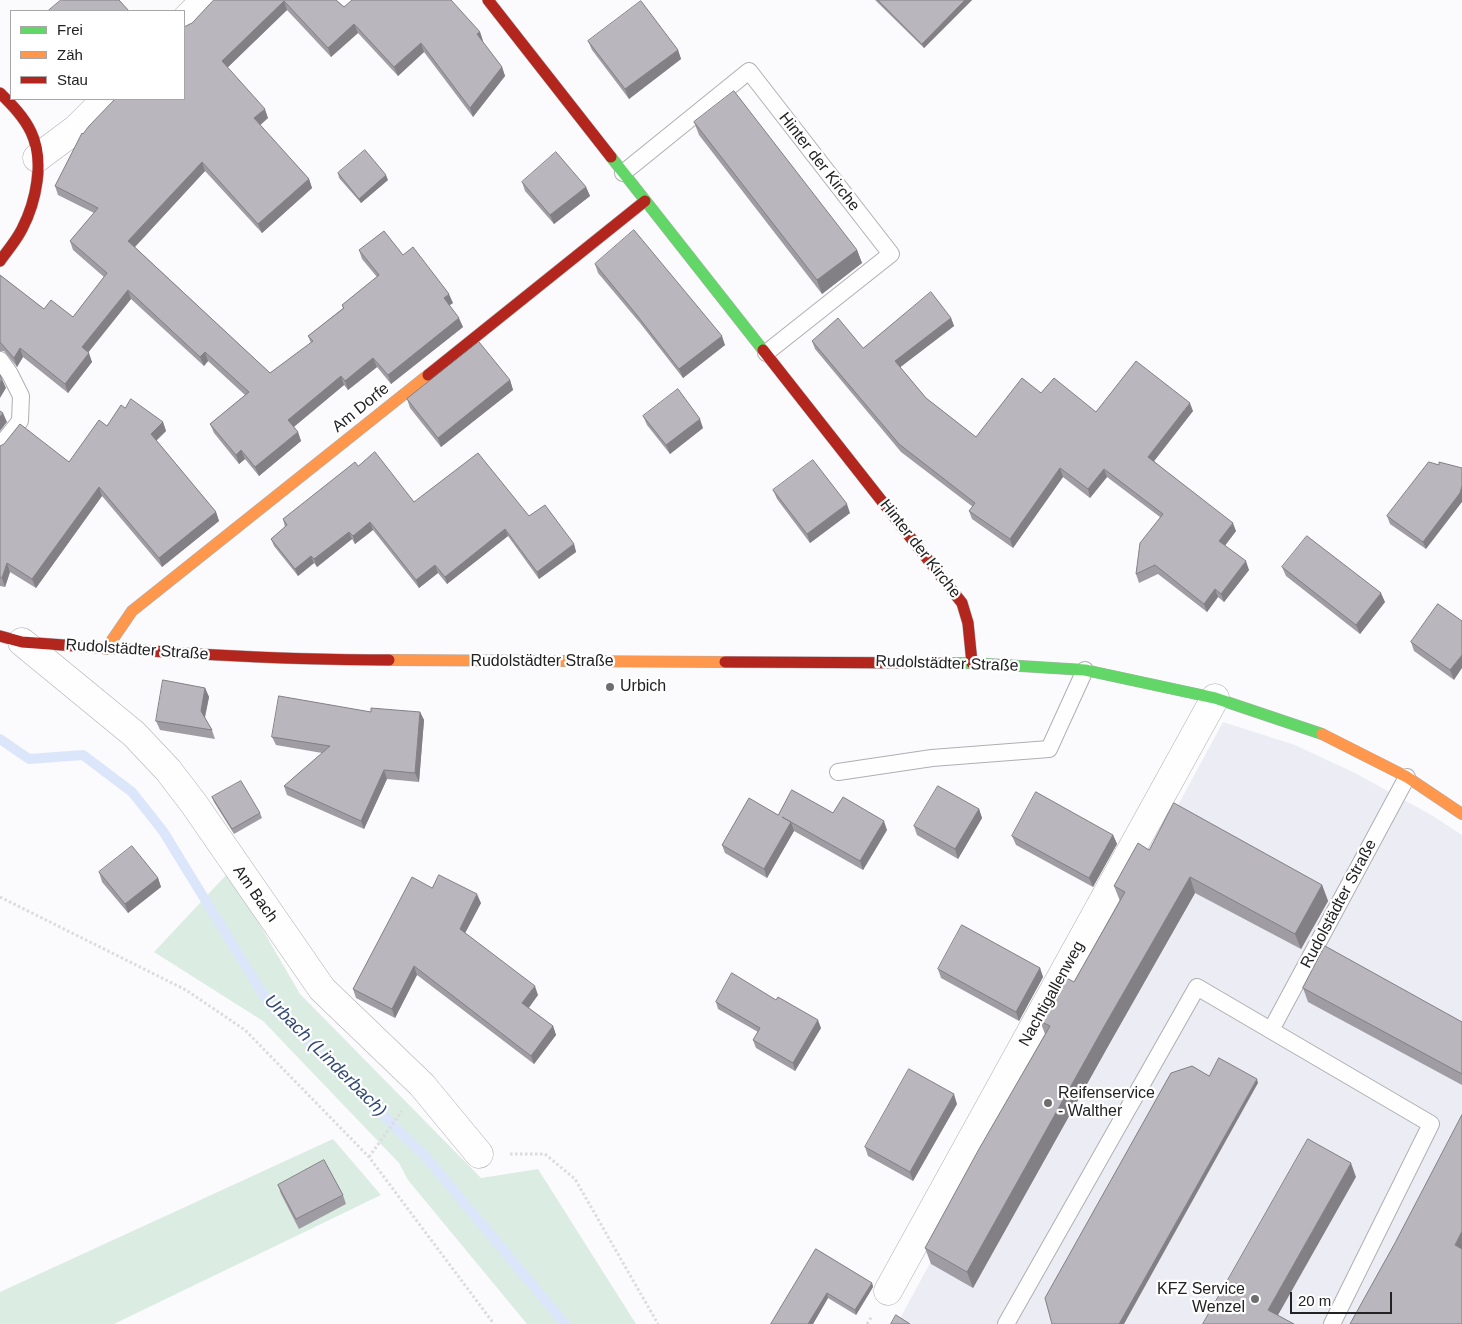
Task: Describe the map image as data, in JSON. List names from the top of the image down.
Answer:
{
  "streets": {
    "street": [
      "Hinter der Kirche",
      "Am Dorfe",
      "Rudolstädter Straße",
      "Am Bach",
      "Nachtigallenweg"
    ]
  },
  "crossings": [
    ["Hinter der Kirche", "Am Dorfe"],
    ["Hinter der Kirche", "Rudolstädter Straße"],
    ["Am Dorfe", "Rudolstädter Straße"],
    ["Rudolstädter Straße", "Am Bach"],
    ["Rudolstädter Straße", "Nachtigallenweg"]
  ],
  "water": ["Urbach (Linderbach)"],
  "places": ["Urbich", "Reifenservice - Walther", "KFZ Service Wenzel"],
  "legend": ["Frei", "Zäh", "Stau"],
  "scale_bar": "20 m"
}
